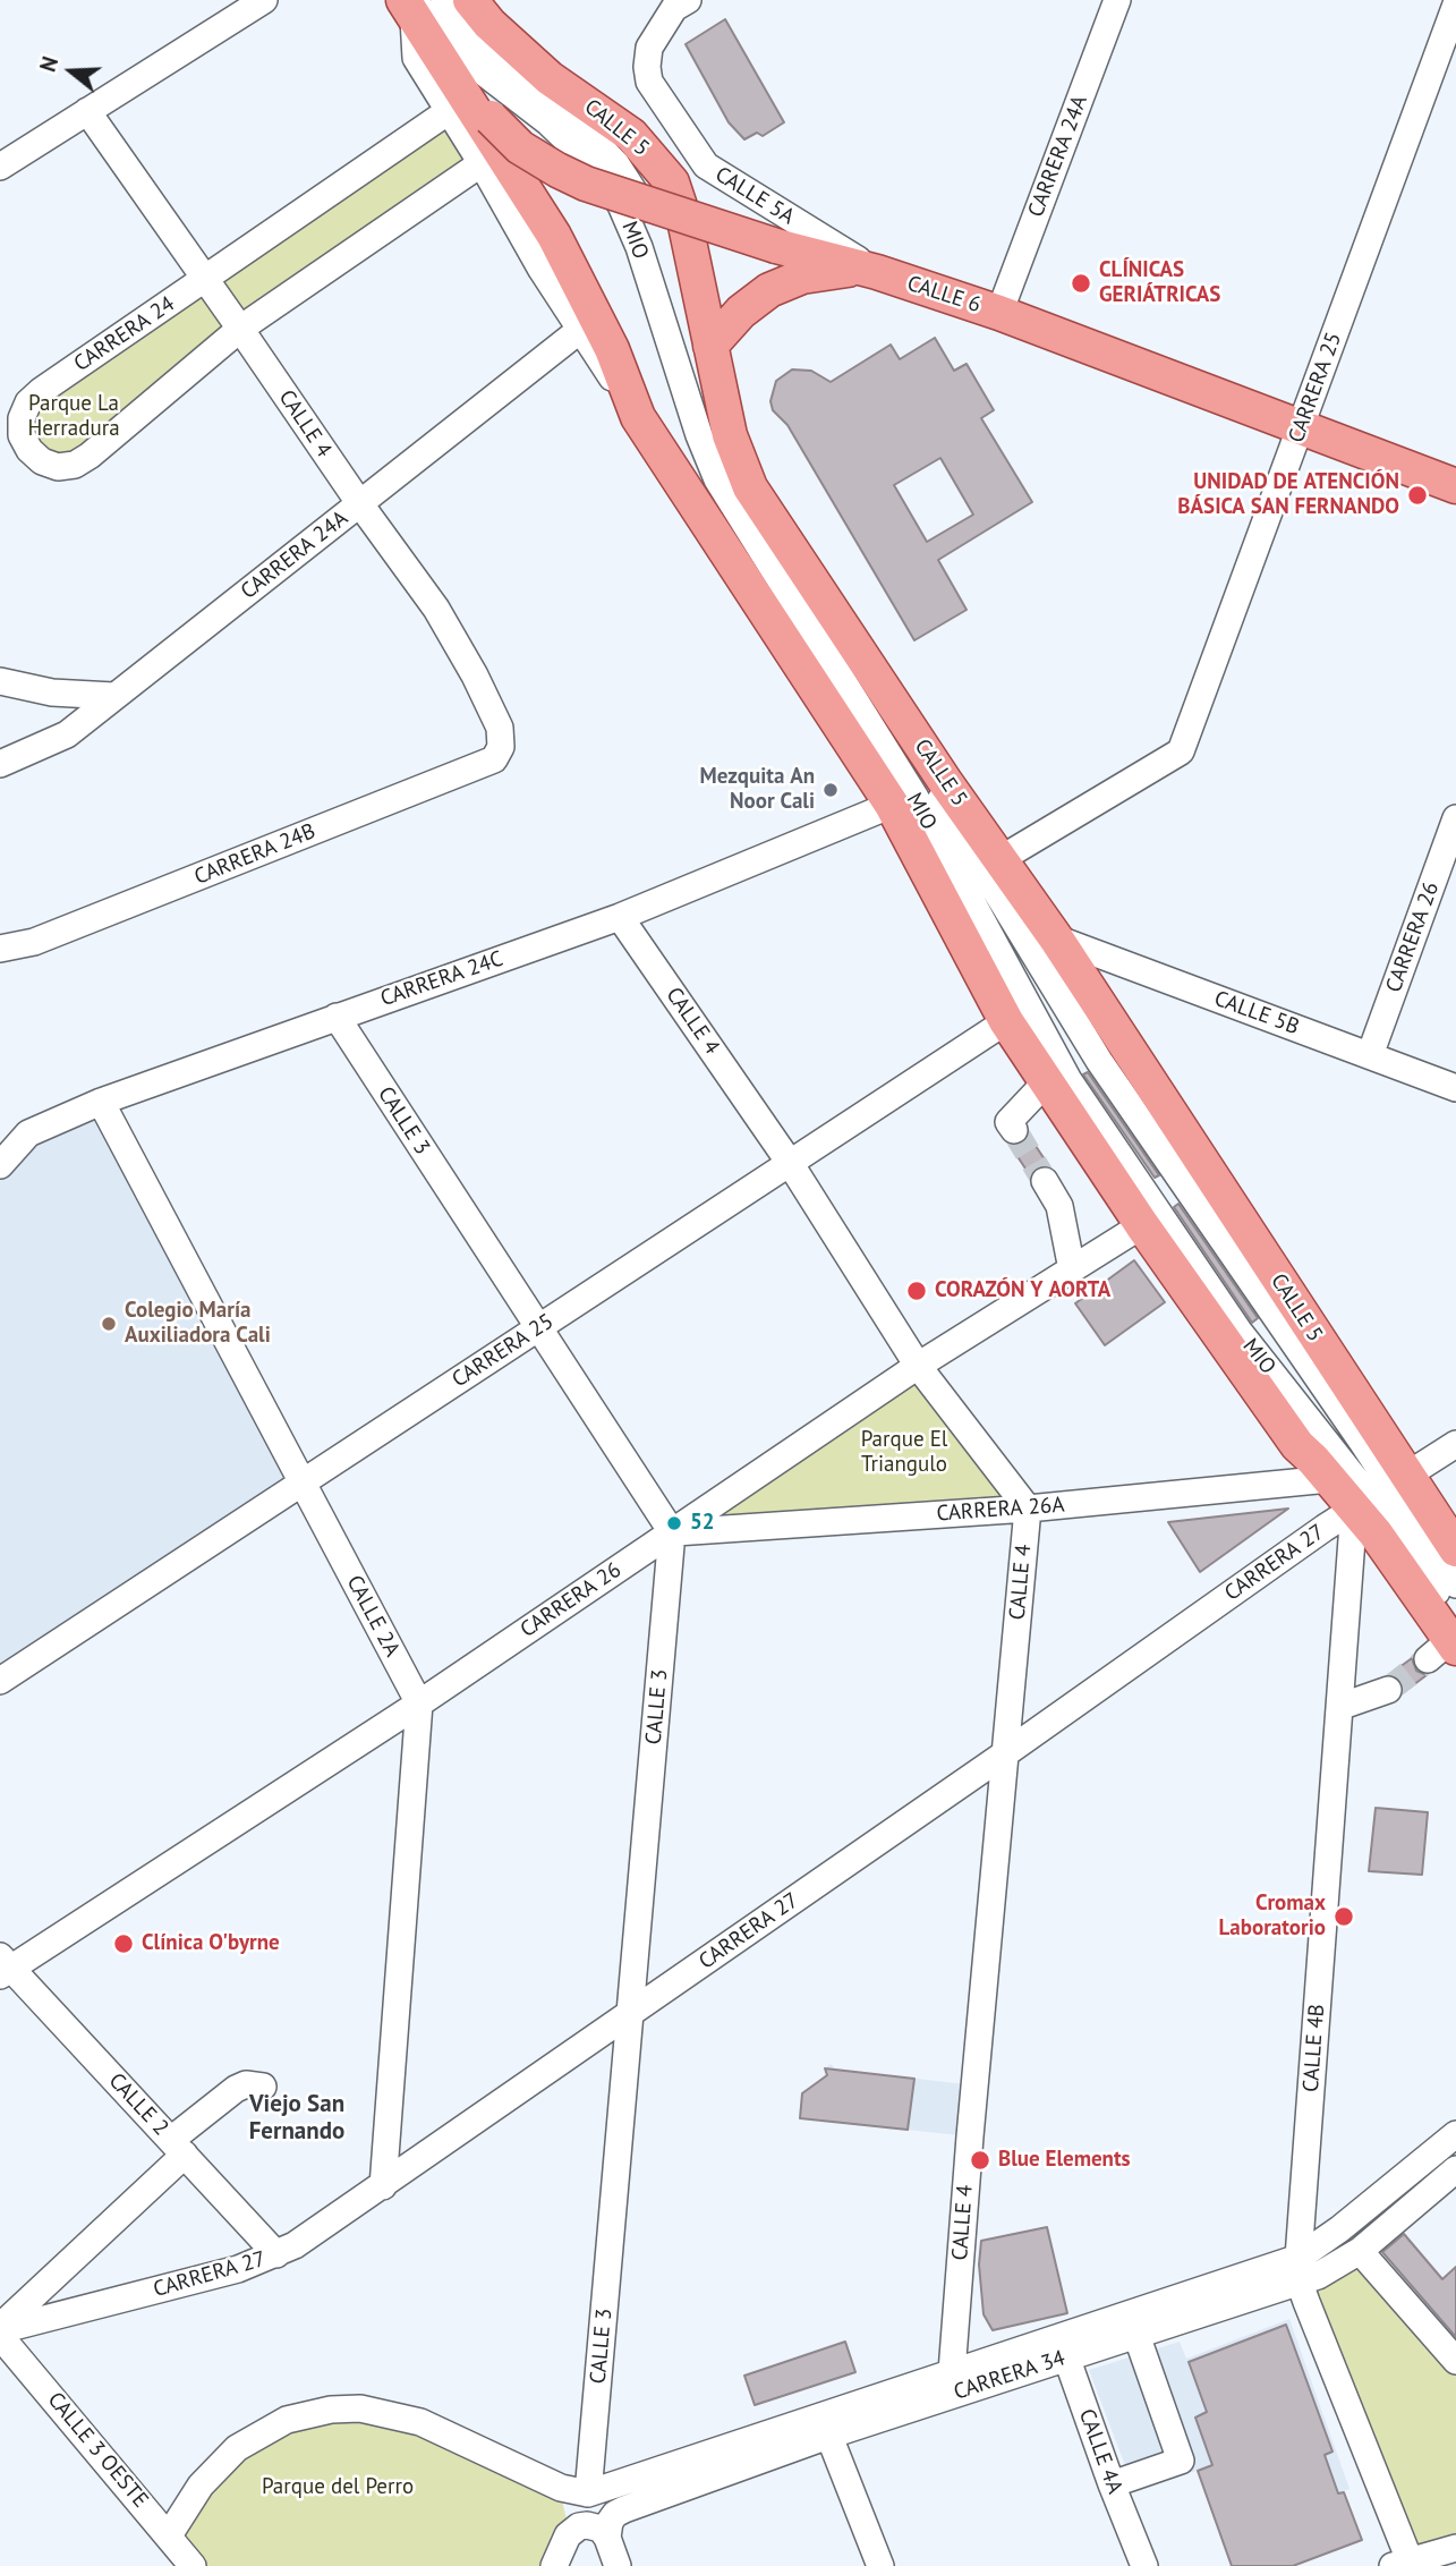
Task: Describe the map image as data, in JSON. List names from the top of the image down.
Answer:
{
  "streets": {
    "main road": ["CALLE 5", "CALLE 6"],
    "street": [
      "CARRERA 24A",
      "CALLE 5A",
      "MIO",
      "CARRERA 24",
      "CARRERA 25",
      "CALLE 4",
      "CARRERA 24B",
      "CARRERA 26",
      "CARRERA 24C",
      "CALLE 5B",
      "CALLE 3",
      "CARRERA 26A",
      "CARRERA 27",
      "CALLE 2A",
      "CALLE 4B",
      "CALLE 2",
      "CARRERA 34",
      "CALLE 3 OESTE",
      "CALLE 4A"
    ]
  },
  "crossings": [
    ["CALLE 5", "CARRERA 24A"],
    ["CALLE 5", "MIO"],
    ["CALLE 5", "CALLE 6"],
    ["CALLE 5", "CARRERA 24"],
    ["CALLE 5", "CARRERA 25"],
    ["CALLE 5", "CARRERA 26"],
    ["CALLE 5", "CARRERA 24C"],
    ["CALLE 5", "CALLE 5B"],
    ["CALLE 5", "CARRERA 26A"],
    ["CALLE 5", "CARRERA 27"],
    ["CALLE 5", "CALLE 4B"],
    ["CARRERA 24A", "CALLE 6"],
    ["CARRERA 24A", "CALLE 4"],
    ["CALLE 5A", "CALLE 6"],
    ["MIO", "CARRERA 27"],
    ["MIO", "CALLE 4B"],
    ["CALLE 6", "CARRERA 24"],
    ["CALLE 6", "CARRERA 25"],
    ["CARRERA 24", "CALLE 4"],
    ["CARRERA 25", "CALLE 4"],
    ["CARRERA 25", "CALLE 3"],
    ["CARRERA 25", "CALLE 2A"],
    ["CALLE 4", "CARRERA 24B"],
    ["CALLE 4", "CARRERA 26"],
    ["CALLE 4", "CARRERA 24C"],
    ["CALLE 4", "CARRERA 26A"],
    ["CALLE 4", "CARRERA 27"],
    ["CALLE 4", "CARRERA 34"],
    ["CARRERA 26", "CALLE 5B"],
    ["CARRERA 26", "CALLE 3"],
    ["CARRERA 26", "CARRERA 26A"],
    ["CARRERA 26", "CALLE 2A"],
    ["CARRERA 26", "CALLE 2"],
    ["CARRERA 24C", "CALLE 3"],
    ["CARRERA 24C", "CALLE 2A"],
    ["CALLE 3", "CARRERA 26A"],
    ["CALLE 3", "CARRERA 27"],
    ["CALLE 3", "CARRERA 34"],
    ["CARRERA 27", "CALLE 4B"],
    ["CARRERA 27", "CALLE 2"],
    ["CALLE 4B", "CARRERA 34"],
    ["CARRERA 34", "CALLE 4A"]
  ],
  "districts": ["Viejo San Fernando"],
  "parks": ["Parque La Herradura", "Parque El Triangulo", "Parque del Perro"],
  "places": [
    "CLÍNICAS GERIÁTRICAS",
    "UNIDAD DE ATENCIÓN BÁSICA SAN FERNANDO",
    "Mezquita An Noor Cali",
    "CORAZÓN Y AORTA",
    "Colegio María Auxiliadora Cali",
    "52",
    "Cromax Laboratorio",
    "Clínica O'byrne",
    "Blue Elements"
  ],
  "north": "left"
}
